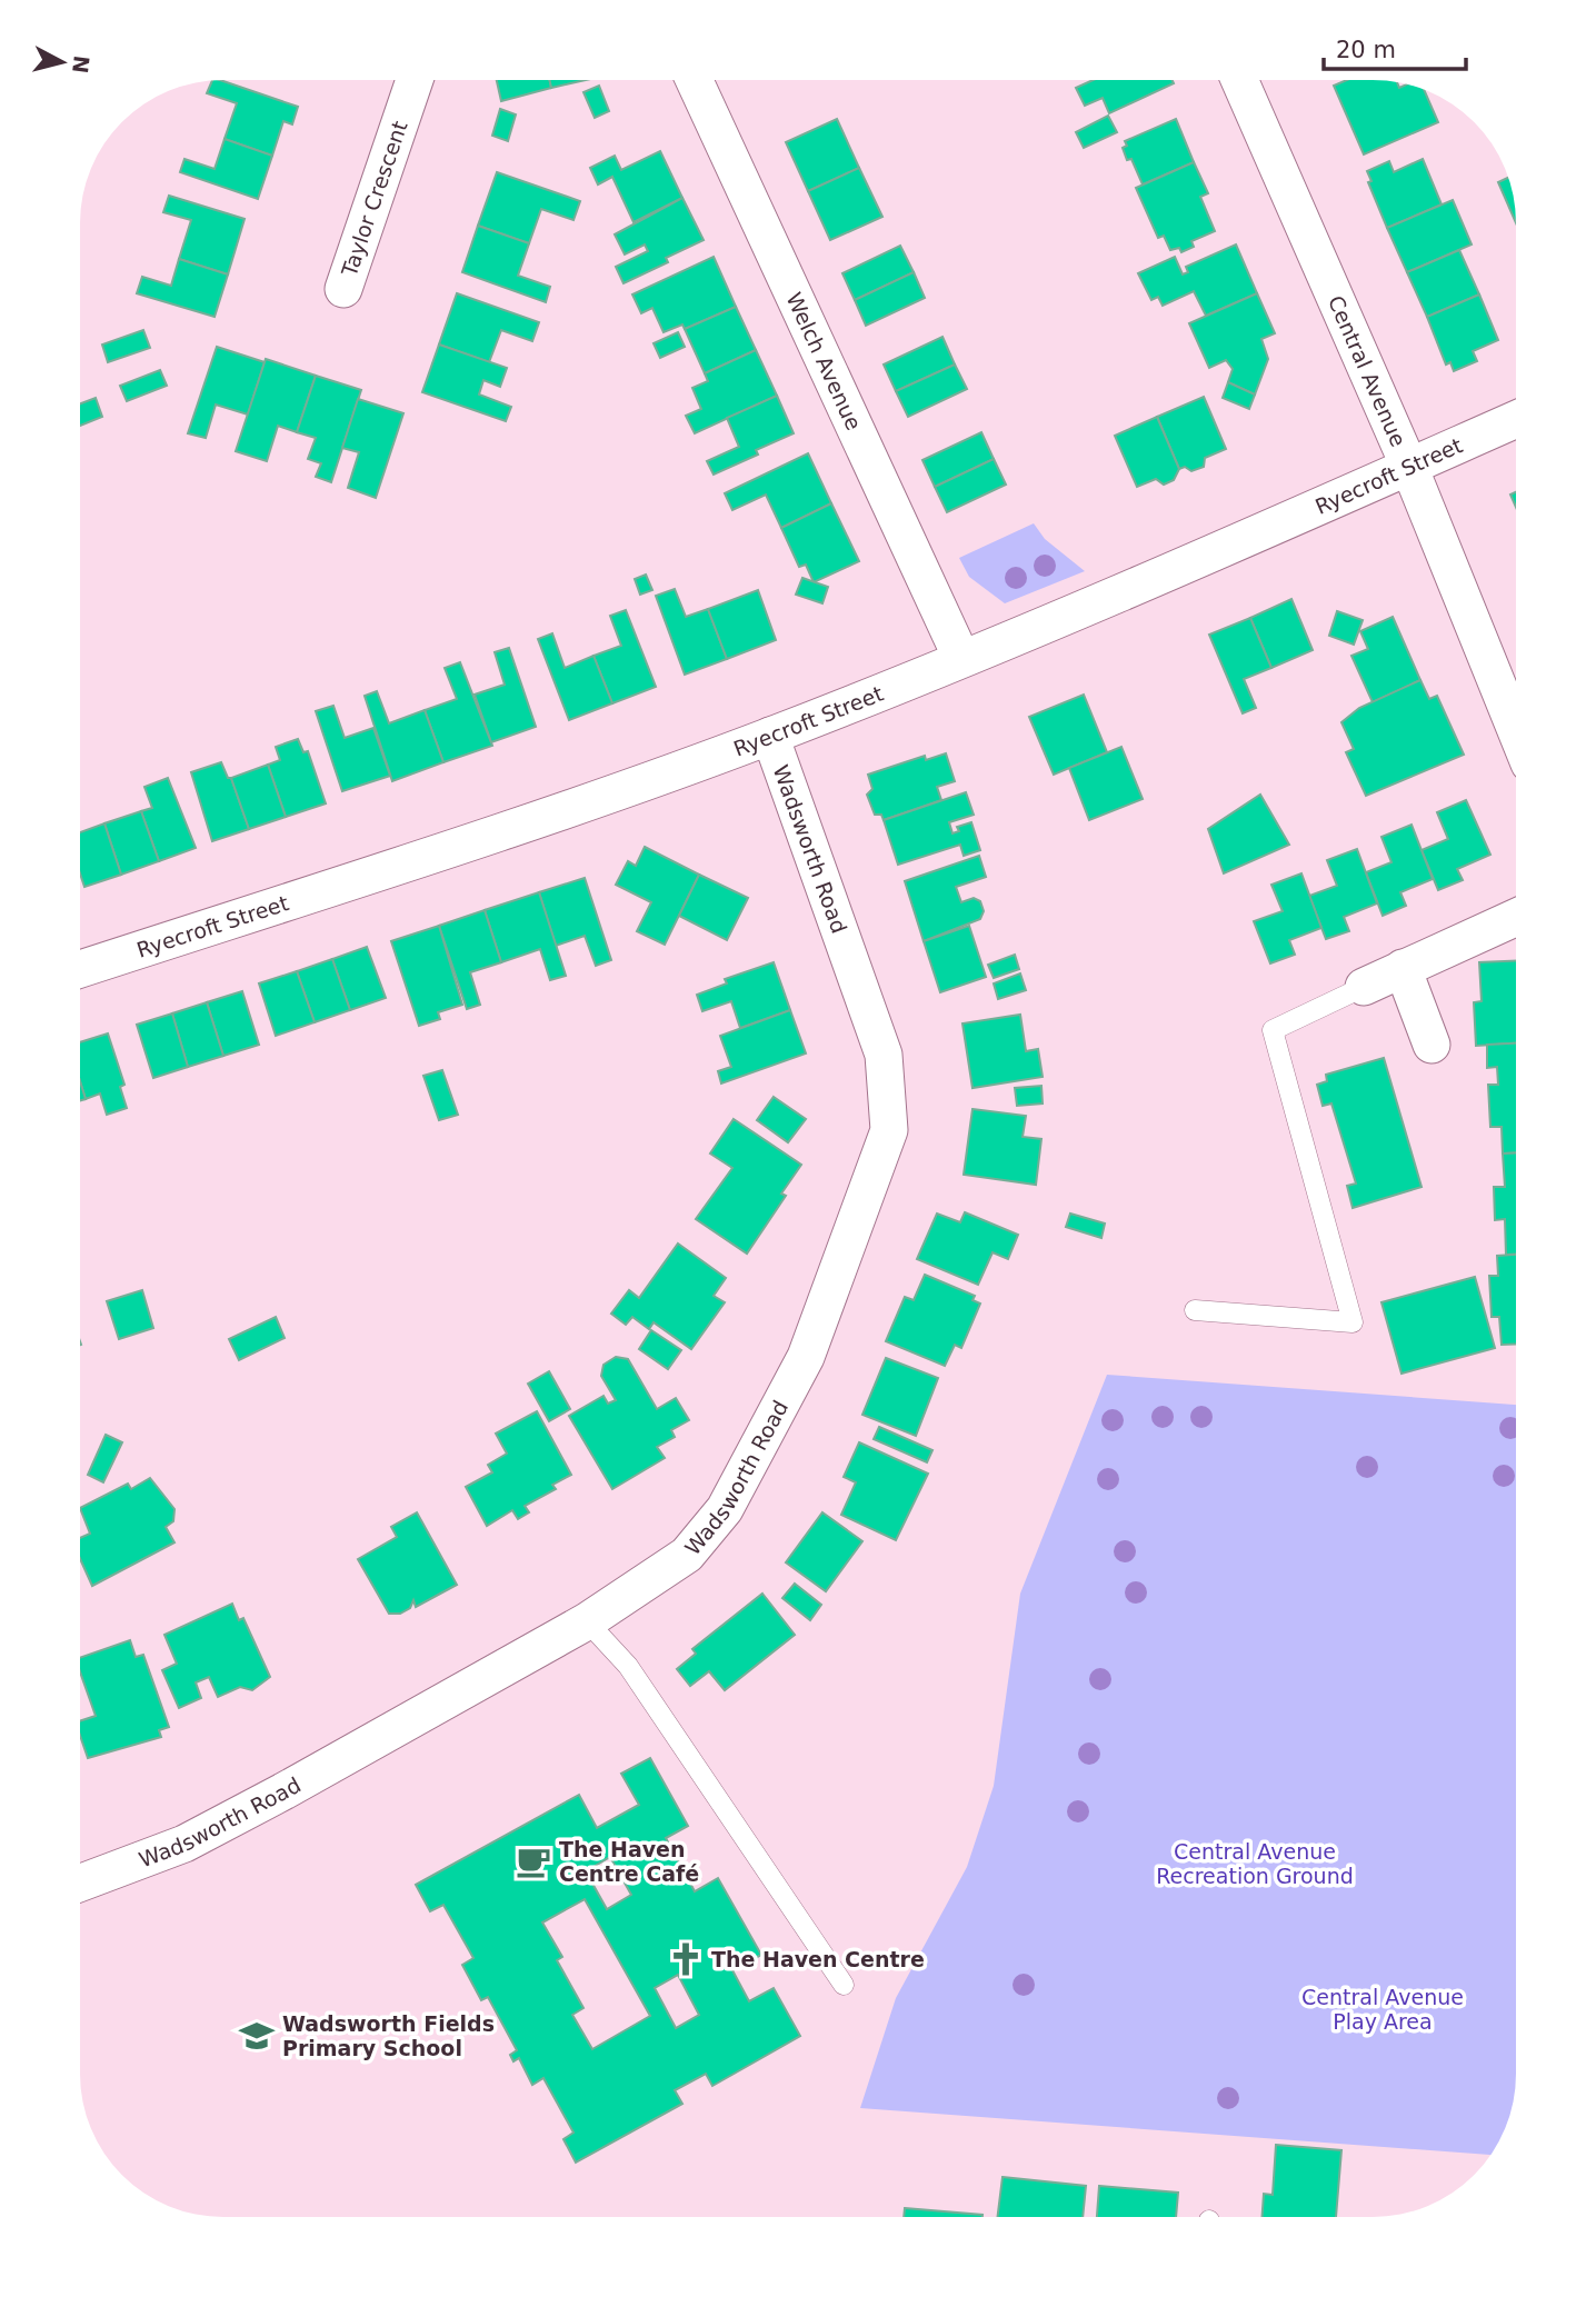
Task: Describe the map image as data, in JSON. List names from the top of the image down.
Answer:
{
  "streets": {
    "street": [
      "Taylor Crescent",
      "Welch Avenue",
      "Central Avenue",
      "Ryecroft Street",
      "Wadsworth Road"
    ]
  },
  "crossings": [
    ["Welch Avenue", "Ryecroft Street"],
    ["Central Avenue", "Ryecroft Street"],
    ["Ryecroft Street", "Wadsworth Road"]
  ],
  "parks": ["Central Avenue Recreation Ground", "Central Avenue Play Area"],
  "places": {
    "cafe": ["The Haven Centre Café"],
    "church": ["The Haven Centre"],
    "school or university": ["Wadsworth Fields Primary School"]
  },
  "scale_bar": "20 m",
  "north": "right"
}
